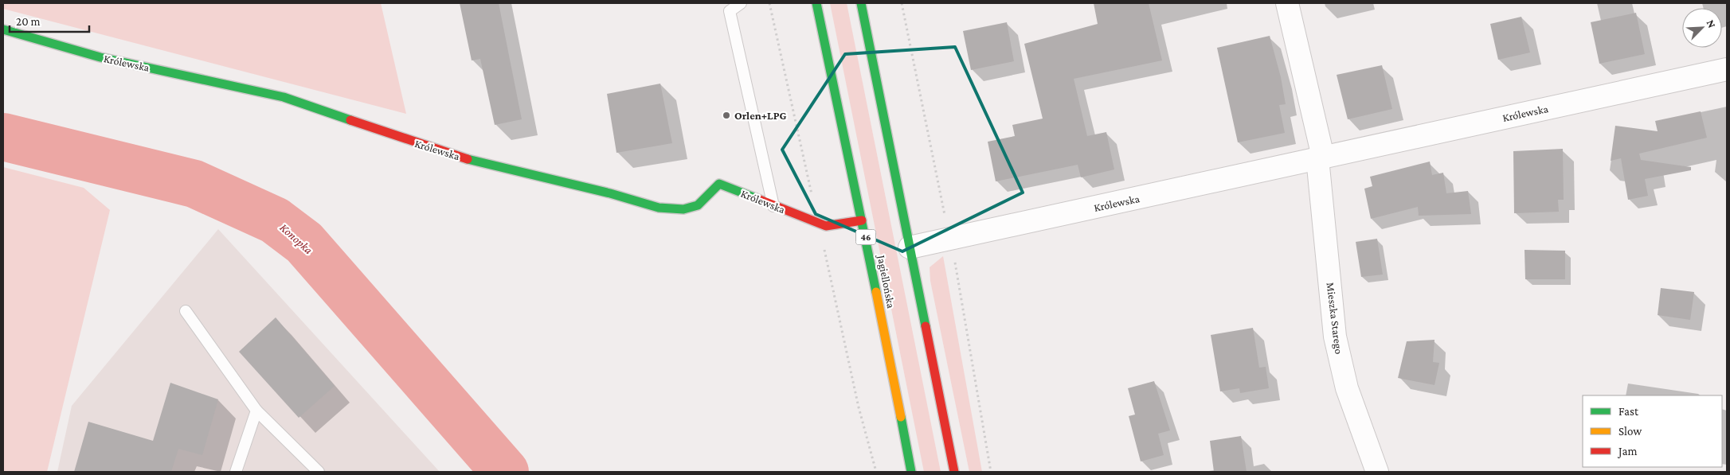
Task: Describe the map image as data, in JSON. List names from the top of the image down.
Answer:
{
  "streets": {
    "main road": ["Królewska", "46", "Jagiellońska"],
    "street": ["Mieszka Starego"]
  },
  "crossings": [
    ["Królewska", "Jagiellońska"],
    ["Królewska", "Mieszka Starego"]
  ],
  "water": ["Konopka"],
  "places": ["Orlen+LPG"],
  "legend": ["Fast", "Slow", "Jam"],
  "scale_bar": "20 m",
  "north": "top right"
}
